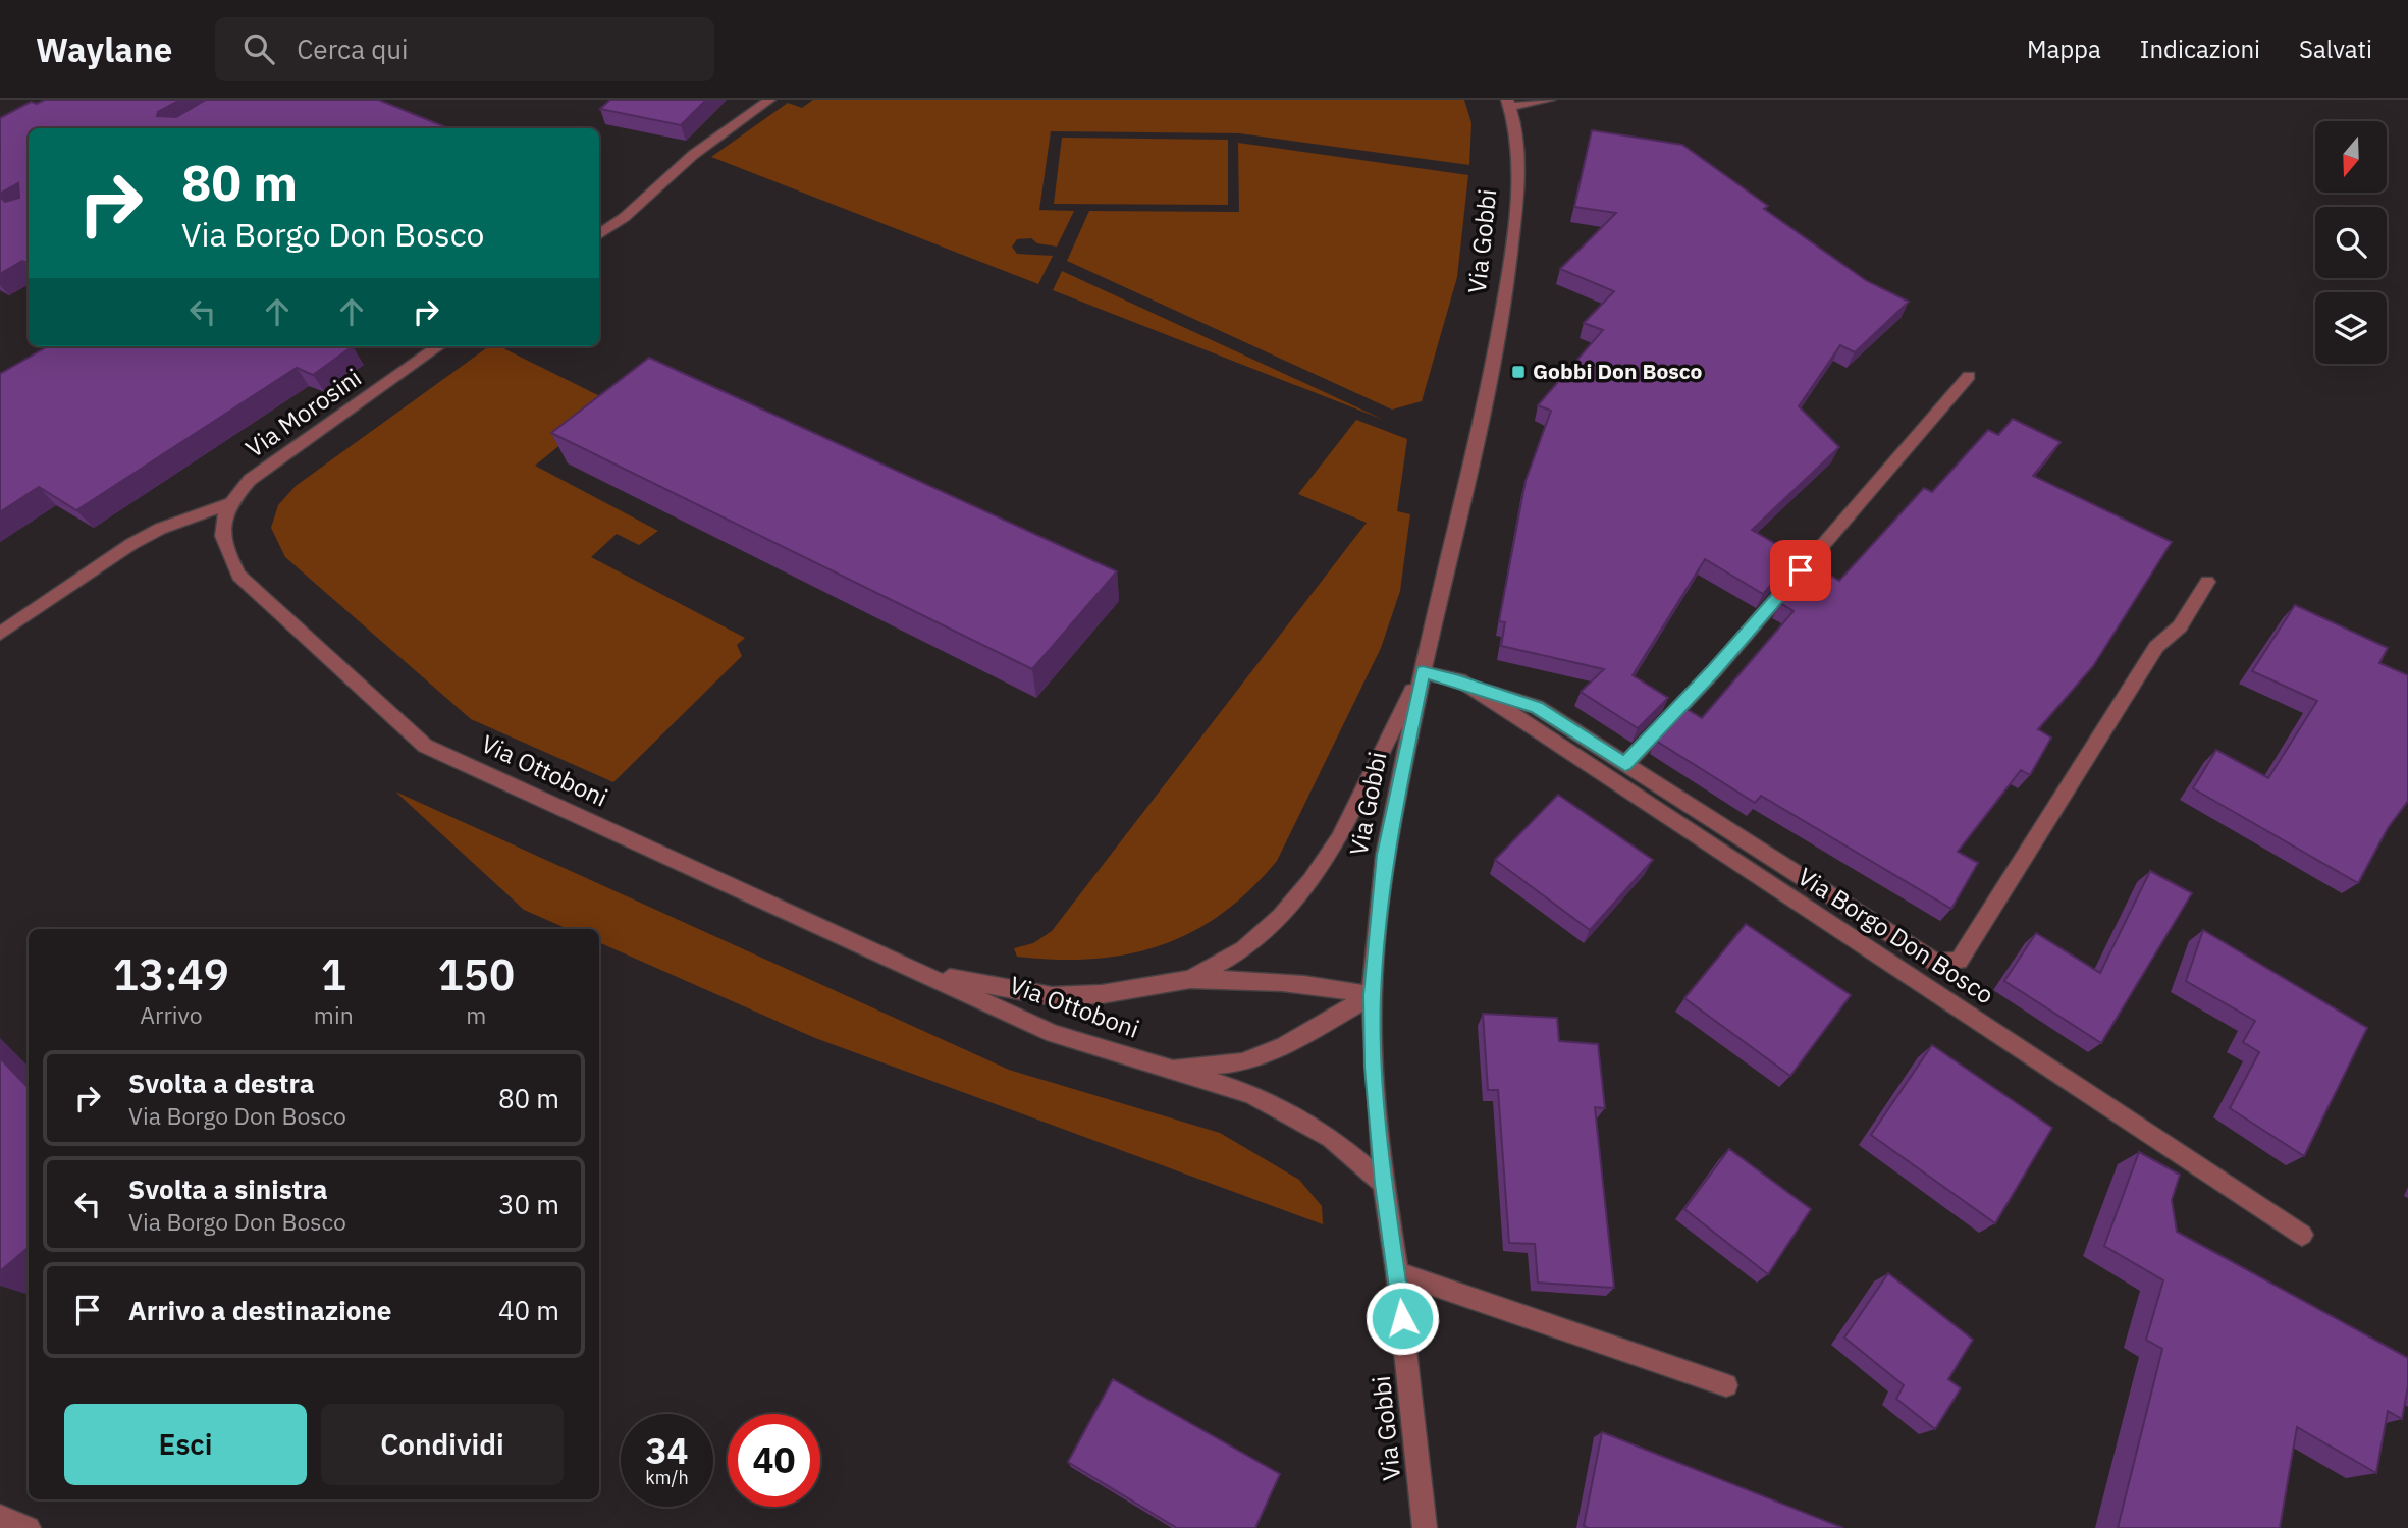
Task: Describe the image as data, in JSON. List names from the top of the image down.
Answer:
{
  "streets": {
    "street": [
      "Via Gobbi",
      "Via Morosini",
      "Via Ottoboni",
      "Via Borgo Don Bosco"
    ]
  },
  "crossings": [
    ["Via Gobbi", "Via Ottoboni"],
    ["Via Gobbi", "Via Borgo Don Bosco"],
    ["Via Morosini", "Via Ottoboni"],
    ["Via Ottoboni", "Via Borgo Don Bosco"]
  ],
  "places": {
    "transit": ["Gobbi Don Bosco"]
  },
  "north": "bottom",
  "page": {
    "header": "Waylane",
    "search": "Cerca qui",
    "nav": ["Mappa", "Indicazioni", "Salvati"],
    "turn": ["80 m", "Via Borgo Don Bosco"],
    "eta": [
      "13:49",
      "Arrivo",
      "1",
      "min",
      "150",
      "m"
    ],
    "list": [
      {
        "name": "Svolta a destra",
        "note": "Via Borgo Don Bosco",
        "value": "80 m"
      },
      {
        "name": "Svolta a sinistra",
        "note": "Via Borgo Don Bosco",
        "value": "30 m"
      },
      {
        "name": "Arrivo a destinazione",
        "value": "40 m"
      }
    ],
    "buttons": ["Esci", "Condividi"],
    "speed": "34 km/h",
    "limit": "40"
  }
}
